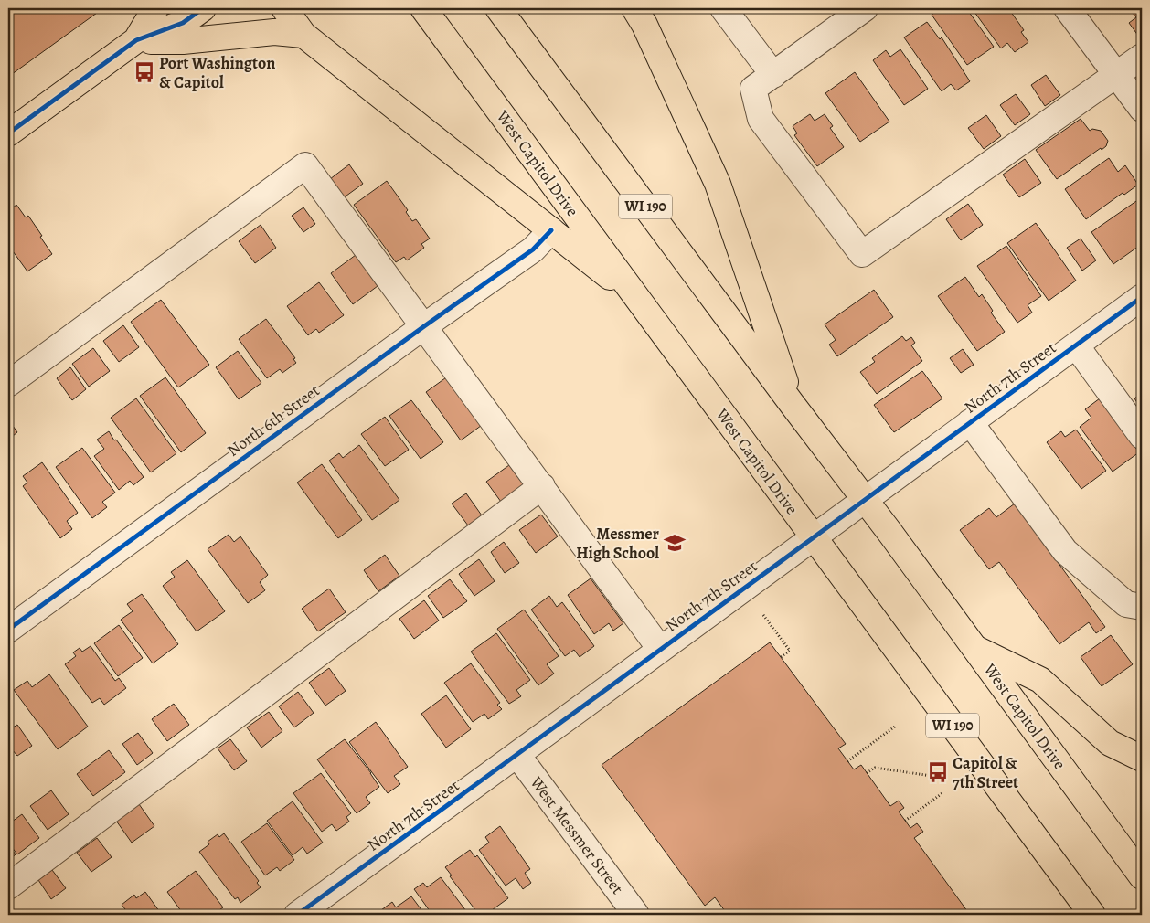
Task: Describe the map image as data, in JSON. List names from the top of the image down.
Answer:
{
  "streets": {
    "main road": ["West Capitol Drive", "WI 190"],
    "street": ["North 7th Street", "North 6th Street", "West Messmer Street"]
  },
  "crossings": [
    ["West Capitol Drive", "North 7th Street"],
    ["North 7th Street", "West Messmer Street"]
  ],
  "places": {
    "bus stop": ["Port Washington & Capitol", "Capitol & 7th Street"],
    "school or university": ["Messmer High School"]
  }
}
